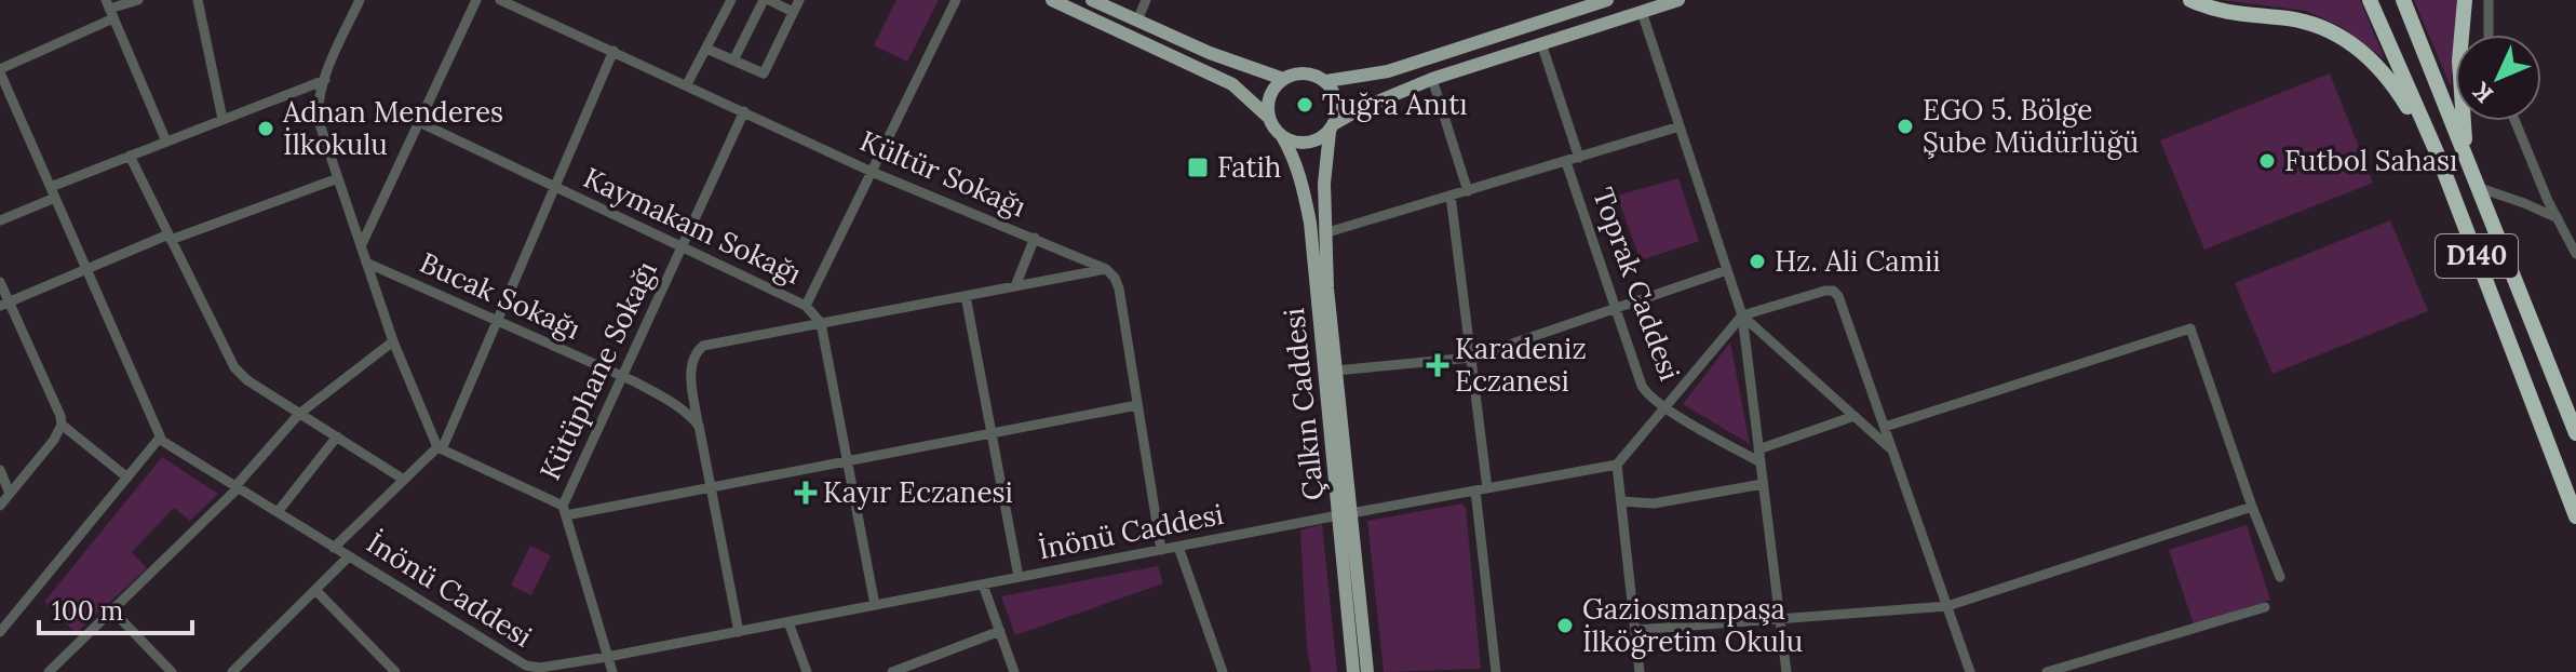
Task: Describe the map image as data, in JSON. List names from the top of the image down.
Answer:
{
  "streets": {
    "highway": ["D140"],
    "main road": ["Çalkın Caddesi"],
    "street": [
      "Kültür Sokağı",
      "Kaymakam Sokağı",
      "Toprak Caddesi",
      "Bucak Sokağı",
      "Kütüphane Sokağı",
      "İnönü Caddesi"
    ]
  },
  "crossings": [
    ["Kültür Sokağı", "Kütüphane Sokağı"],
    ["Kaymakam Sokağı", "Kütüphane Sokağı"],
    ["Bucak Sokağı", "Kütüphane Sokağı"],
    ["Kütüphane Sokağı", "İnönü Caddesi"],
    ["Çalkın Caddesi", "İnönü Caddesi"]
  ],
  "places": {
    "other": [
      "Tuğra Anıtı",
      "EGO 5. Bölge Şube Müdürlüğü",
      "Adnan Menderes İlkokulu",
      "Futbol Sahası",
      "Hz. Ali Camii",
      "Gaziosmanpaşa İlköğretim Okulu"
    ],
    "transit": ["Fatih"],
    "health": ["Karadeniz Eczanesi", "Kayır Eczanesi"]
  },
  "scale_bar": "100 m",
  "north": "bottom left"
}
